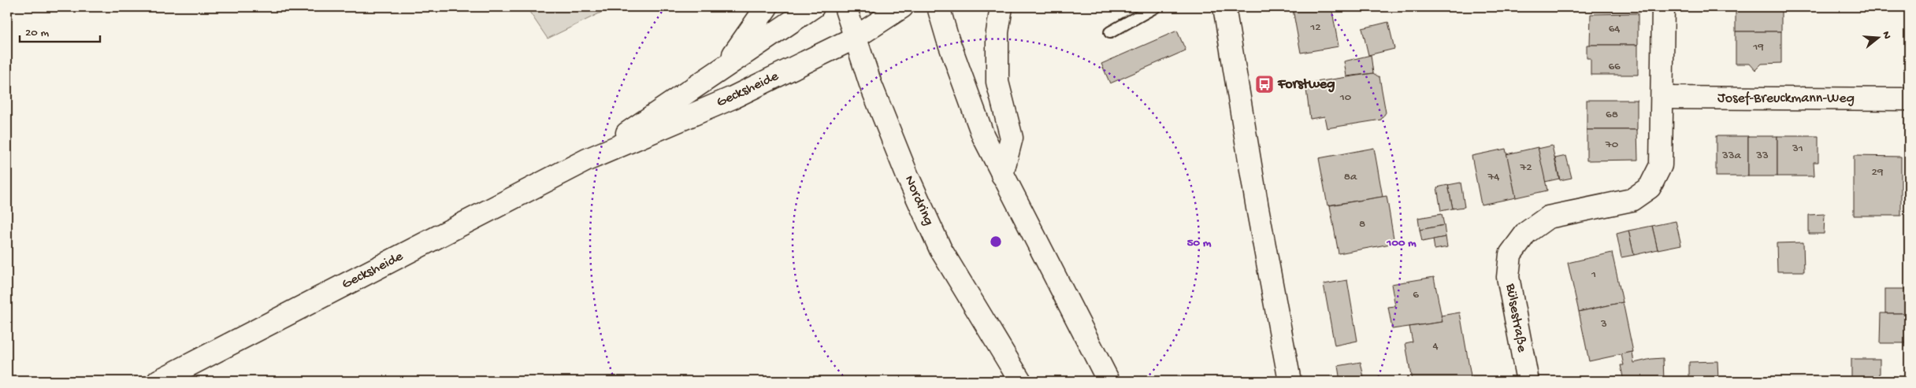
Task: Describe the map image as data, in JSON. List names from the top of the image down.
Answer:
{
  "streets": {
    "street": [
      "Gecksheide",
      "Josef-Breuckmann-Weg",
      "Nordring",
      "Bülsestraße"
    ]
  },
  "crossings": [
    ["Gecksheide", "Nordring"],
    ["Josef-Breuckmann-Weg", "Bülsestraße"]
  ],
  "places": {
    "bus stop": ["Forstweg"]
  },
  "house_numbers": [
    "12",
    "64",
    "19",
    "66",
    "10",
    "68",
    "70",
    "31",
    "33a",
    "33",
    "72",
    "29",
    "8a",
    "74",
    "8",
    "1",
    "6",
    "3",
    "4"
  ],
  "scale_bar": "20 m",
  "north": "right",
  "rings": ["50 m", "100 m"]
}
